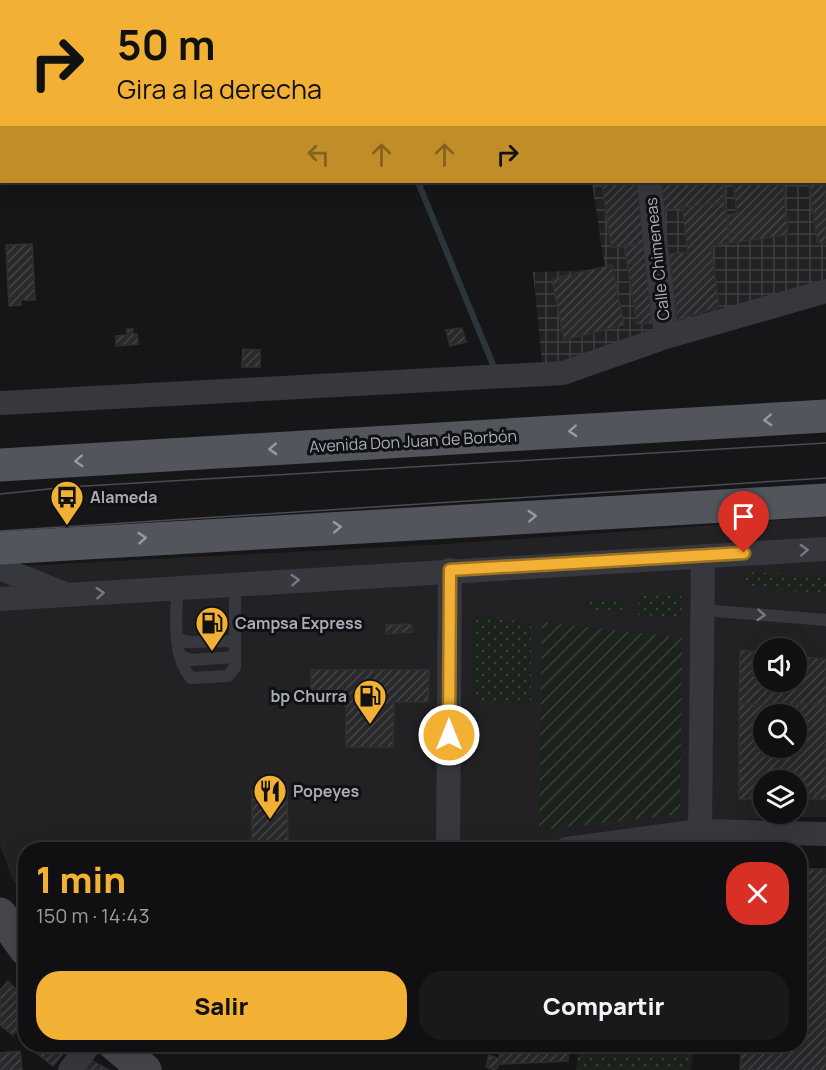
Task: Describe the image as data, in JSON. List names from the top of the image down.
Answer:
{
  "streets": {
    "main road": ["Avenida Don Juan de Borbón"],
    "street": ["Calle Chimeneas"]
  },
  "places": {
    "bus stop": ["Alameda"],
    "fuel station": ["Campsa Express", "bp Churra"],
    "restaurant": ["Popeyes"]
  },
  "page": {
    "turn": ["50 m", "Gira a la derecha"],
    "heading": ["1 min", "150 m · 14:43"],
    "buttons": ["Salir", "Compartir"]
  }
}
